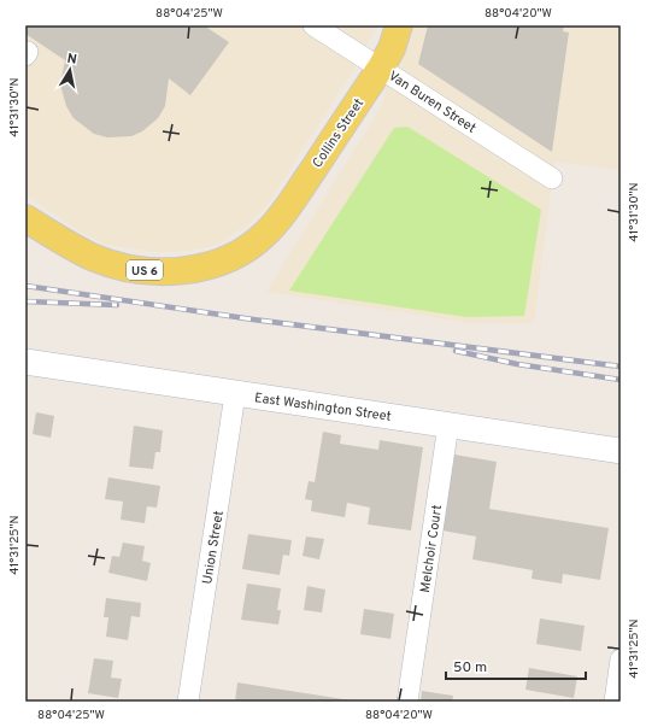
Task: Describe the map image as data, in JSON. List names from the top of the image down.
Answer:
{
  "streets": {
    "main road": ["Collins Street", "US 6"],
    "street": [
      "Van Buren Street",
      "East Washington Street",
      "Union Street",
      "Melchoir Court"
    ]
  },
  "crossings": [
    ["Van Buren Street", "Collins Street"],
    ["East Washington Street", "Union Street"],
    ["East Washington Street", "Melchoir Court"]
  ],
  "scale_bar": "50 m",
  "north": "top",
  "coordinates": [
    "88°04'25\"W",
    "88°04'20\"W",
    "41°31'30\"N",
    "41°31'25\"N"
  ]
}
